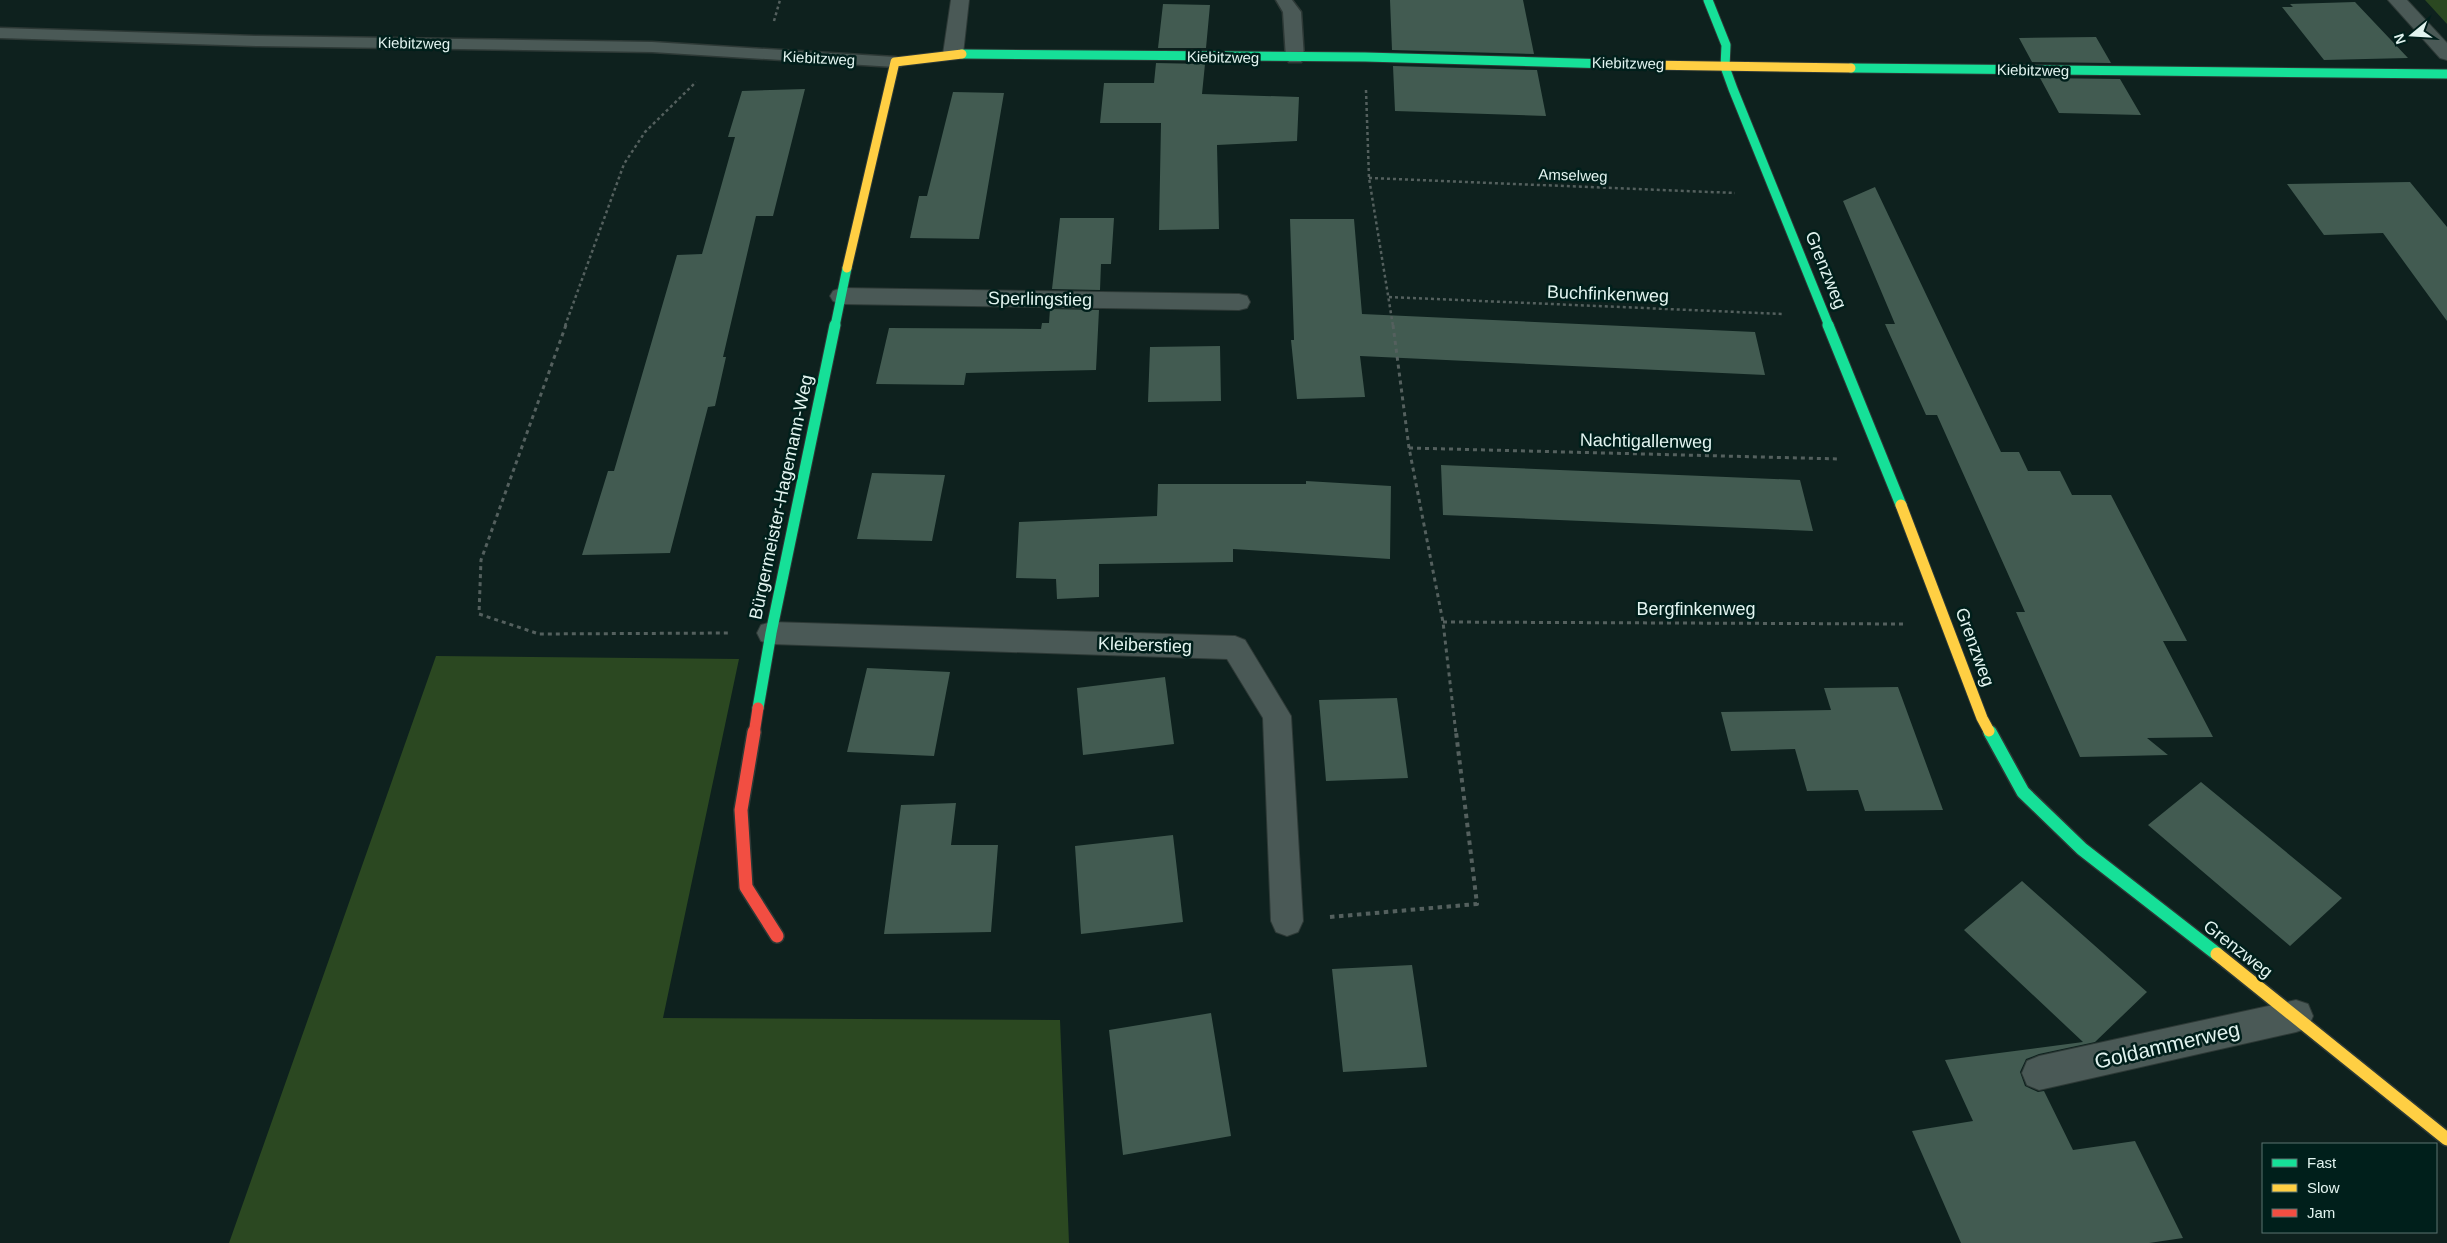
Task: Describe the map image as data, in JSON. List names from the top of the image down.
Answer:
{
  "streets": {
    "street": [
      "Kiebitzweg",
      "Grenzweg",
      "Sperlingstieg",
      "Bürgermeister-Hagemann-Weg",
      "Kleiberstieg",
      "Goldammerweg"
    ],
    "path": [
      "Amselweg",
      "Buchfinkenweg",
      "Nachtigallenweg",
      "Bergfinkenweg"
    ]
  },
  "crossings": [
    ["Kiebitzweg", "Grenzweg"],
    ["Kiebitzweg", "Bürgermeister-Hagemann-Weg"],
    ["Amselweg", "Grenzweg"],
    ["Grenzweg", "Buchfinkenweg"],
    ["Grenzweg", "Nachtigallenweg"],
    ["Grenzweg", "Bergfinkenweg"],
    ["Grenzweg", "Goldammerweg"],
    ["Sperlingstieg", "Bürgermeister-Hagemann-Weg"],
    ["Bürgermeister-Hagemann-Weg", "Kleiberstieg"]
  ],
  "legend": ["Fast", "Slow", "Jam"],
  "north": "left"
}
